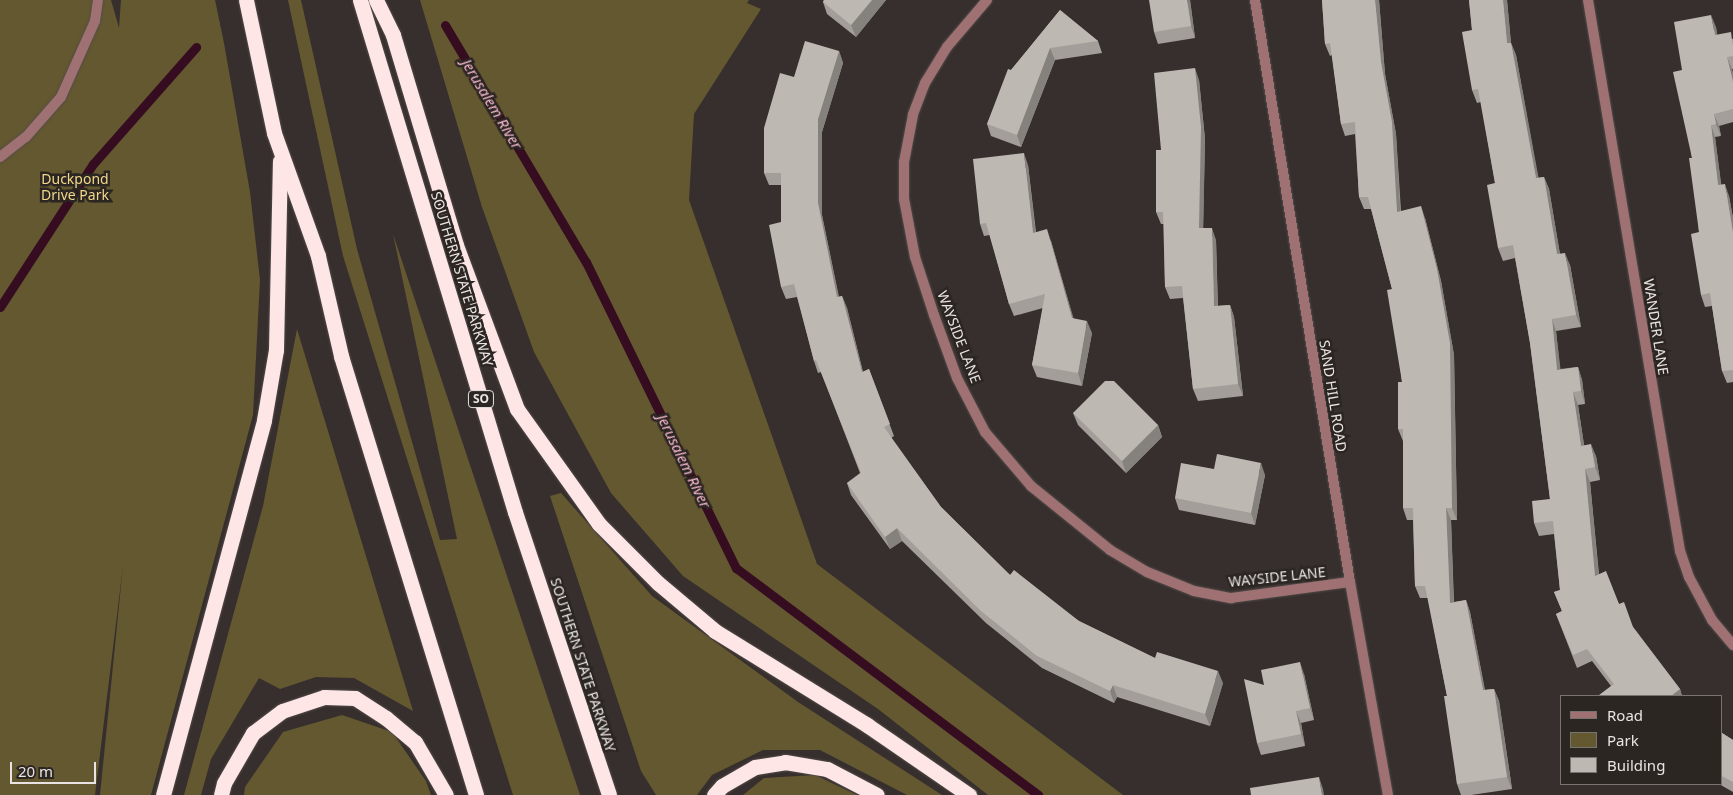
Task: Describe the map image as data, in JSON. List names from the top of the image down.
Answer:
{
  "streets": {
    "highway": ["SOUTHERN STATE PARKWAY", "SO"],
    "street": ["WANDER LANE", "WAYSIDE LANE", "SAND HILL ROAD"]
  },
  "crossings": [
    ["WAYSIDE LANE", "SAND HILL ROAD"]
  ],
  "water": ["Jerusalem River"],
  "parks": ["Duckpond Drive Park"],
  "legend": ["Road", "Park", "Building"],
  "scale_bar": "20 m"
}
